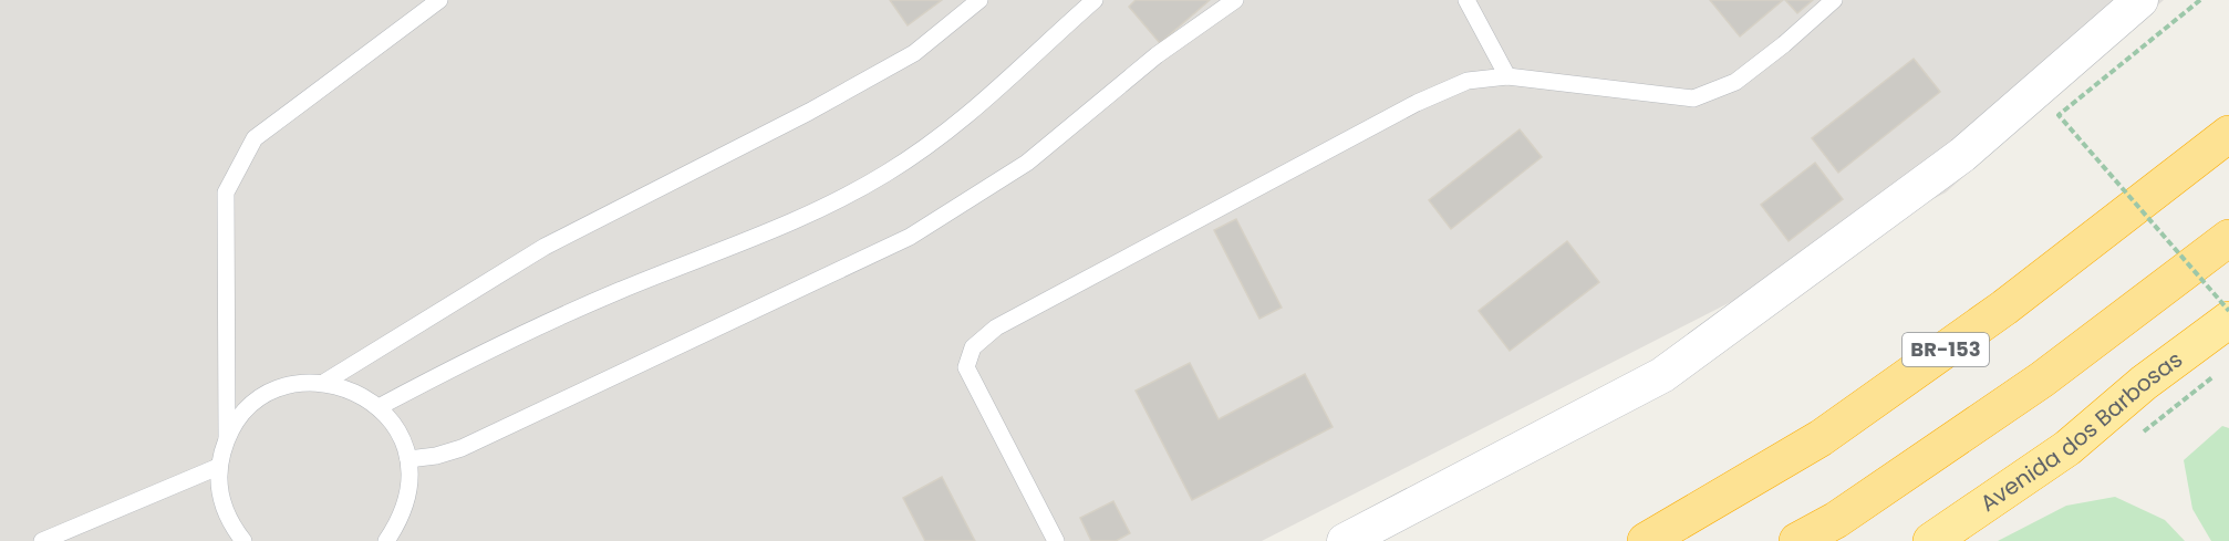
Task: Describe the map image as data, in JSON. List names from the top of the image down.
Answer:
{
  "streets": {
    "highway": ["BR-153", "Avenida dos Barbosas"]
  }
}
